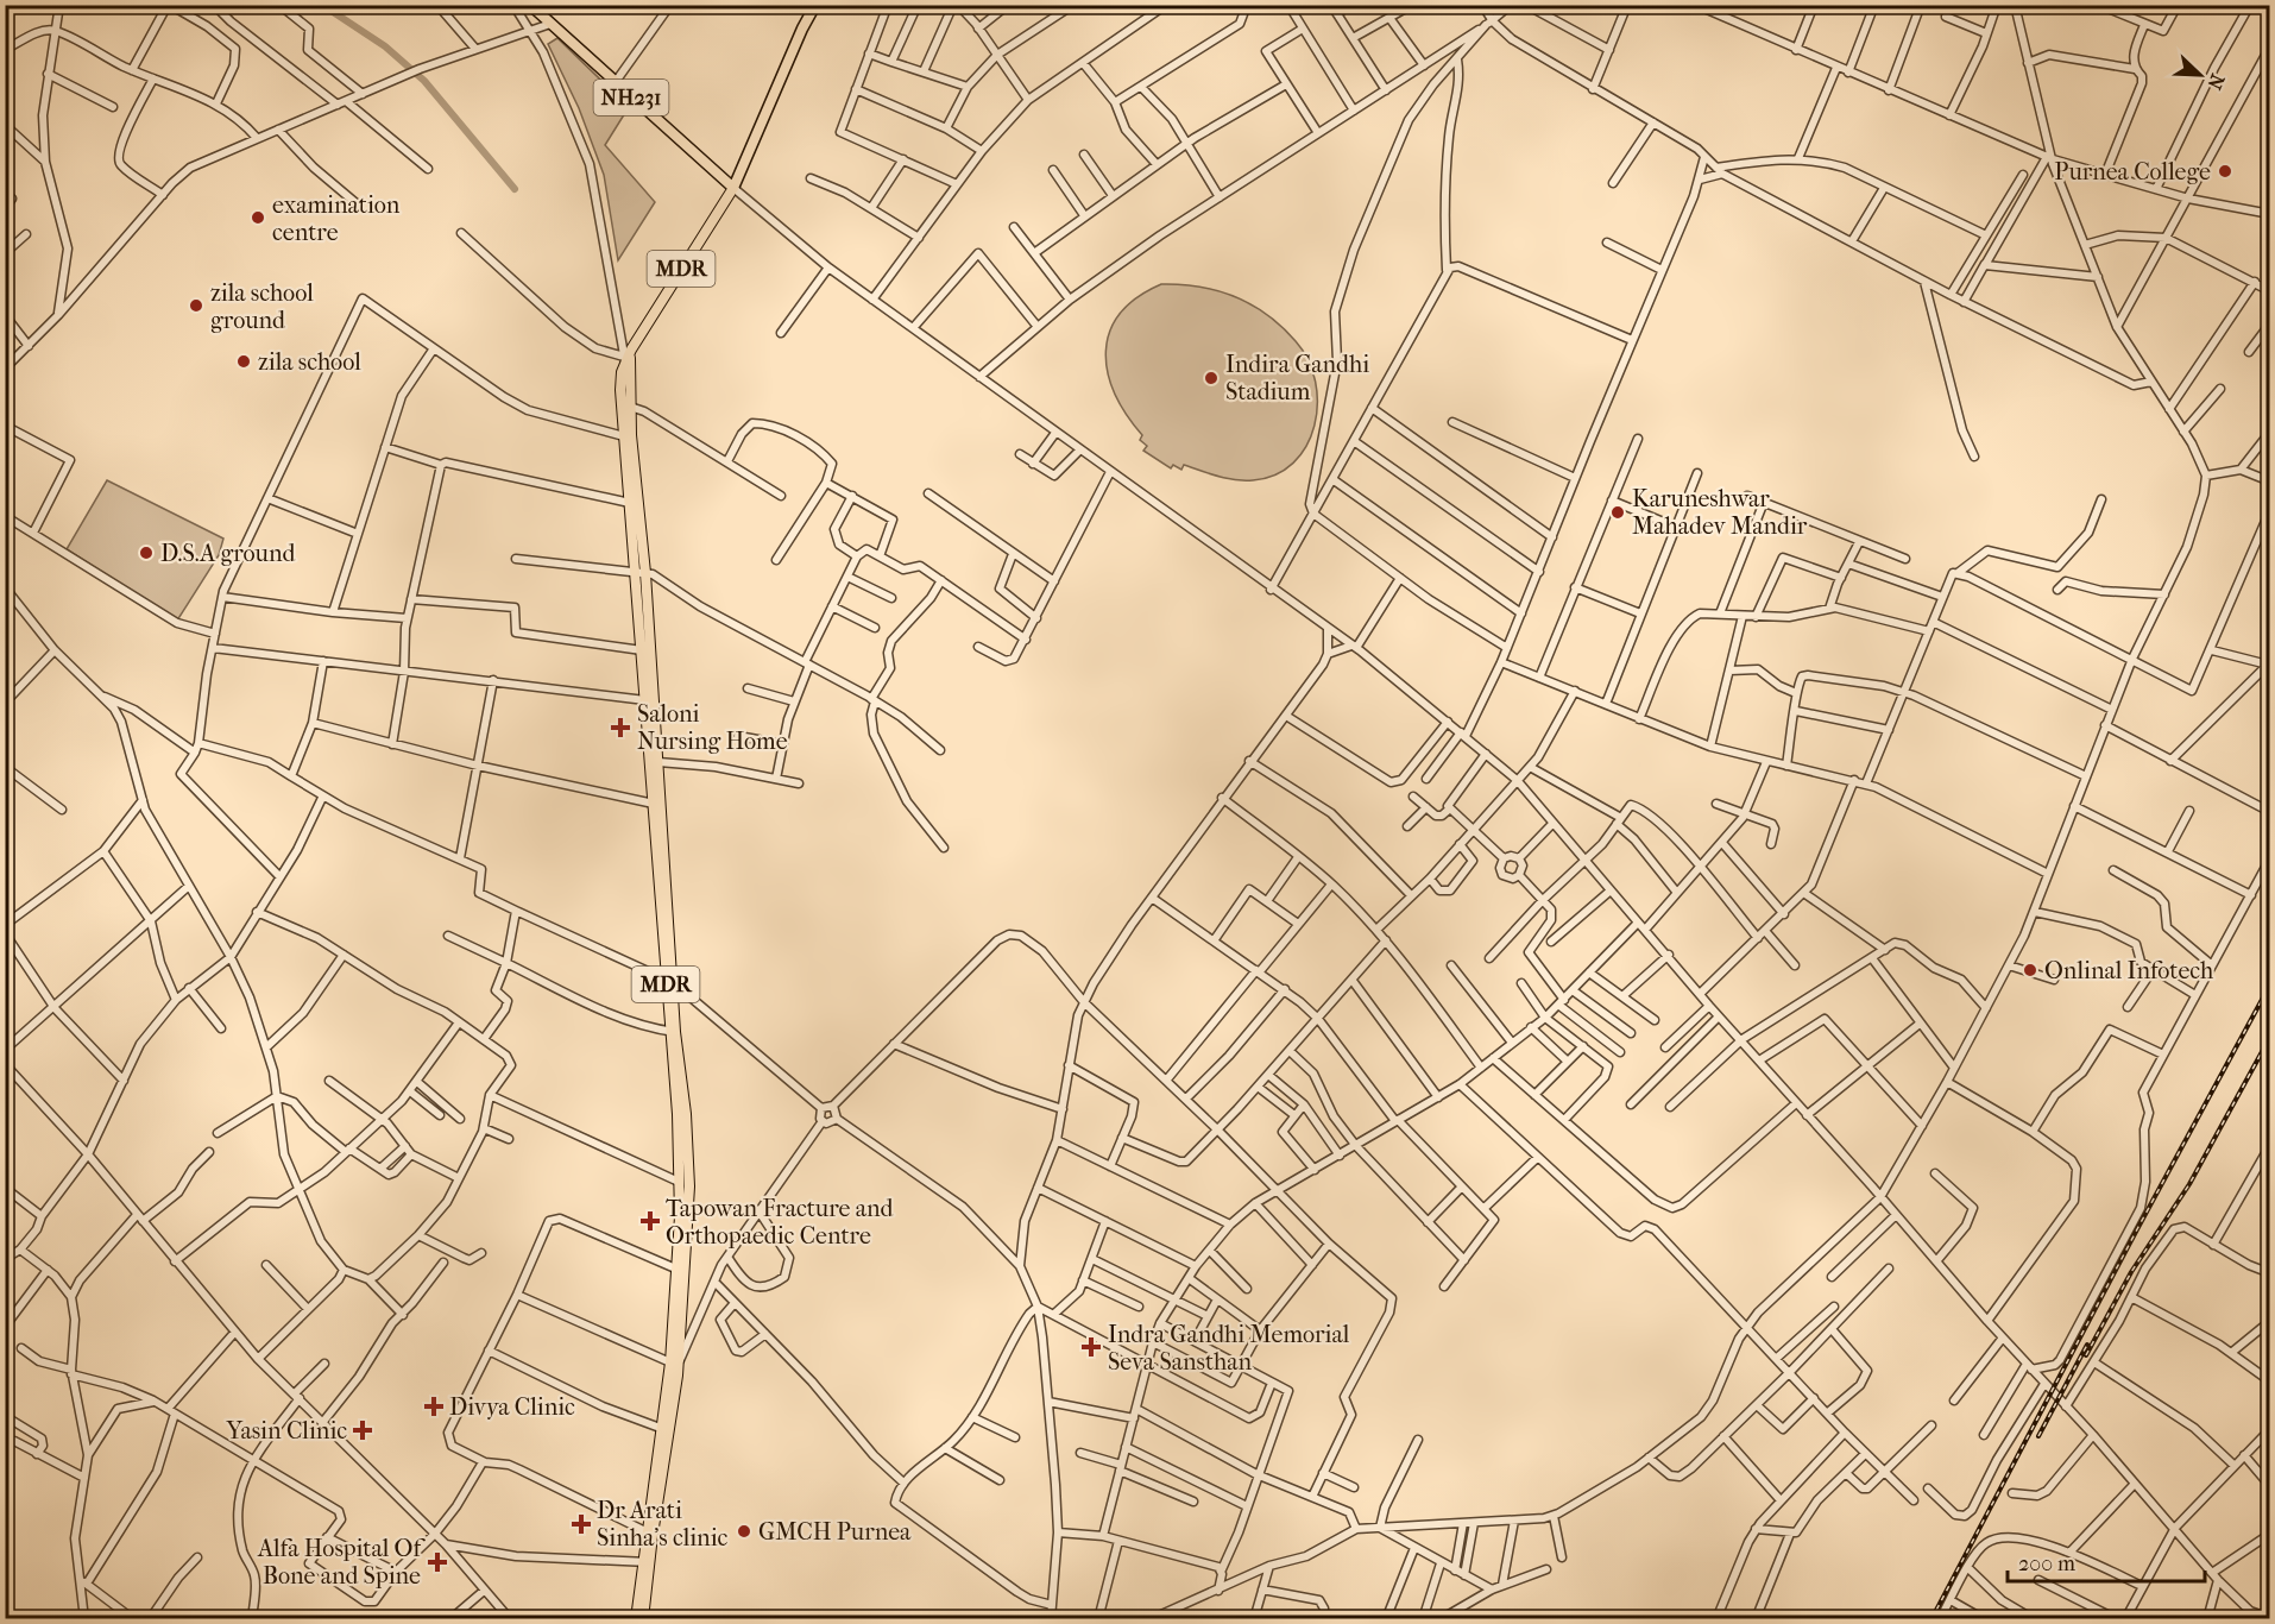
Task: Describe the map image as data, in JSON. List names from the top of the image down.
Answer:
{
  "streets": {
    "highway": ["NH231"],
    "main road": ["MDR"]
  },
  "crossings": [
    ["NH231", "MDR"]
  ],
  "places": {
    "other": [
      "Purnea College",
      "examination centre",
      "zila school ground",
      "zila school",
      "Indira Gandhi Stadium",
      "Karuneshwar Mahadev Mandir",
      "D.S.A ground",
      "Onlinal Infotech",
      "GMCH Purnea"
    ],
    "health": [
      "Saloni Nursing Home",
      "Tapowan Fracture and Orthopaedic Centre",
      "Indra Gandhi Memorial Seva Sansthan",
      "Divya Clinic",
      "Yasin Clinic",
      "Dr Arati Sinha's clinic",
      "Alfa Hospital Of Bone and Spine"
    ]
  },
  "scale_bar": "200 m",
  "north": "bottom right"
}
